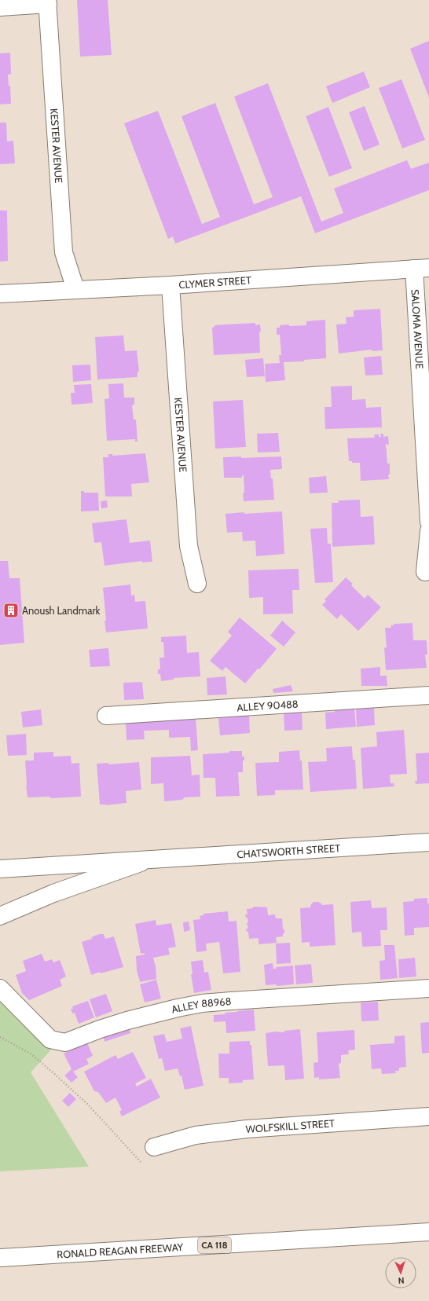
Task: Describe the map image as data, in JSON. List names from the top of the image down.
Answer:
{
  "streets": {
    "main road": [
      "KESTER AVENUE",
      "CLYMER STREET",
      "SALOMA AVENUE",
      "ALLEY 90488",
      "CHATSWORTH STREET",
      "ALLEY 88968",
      "WOLFSKILL STREET",
      "CA 118",
      "RONALD REAGAN FREEWAY"
    ]
  },
  "crossings": [
    ["KESTER AVENUE", "CLYMER STREET"],
    ["CLYMER STREET", "SALOMA AVENUE"]
  ],
  "places": {
    "building": ["Anoush Landmark"]
  },
  "north": "bottom"
}
